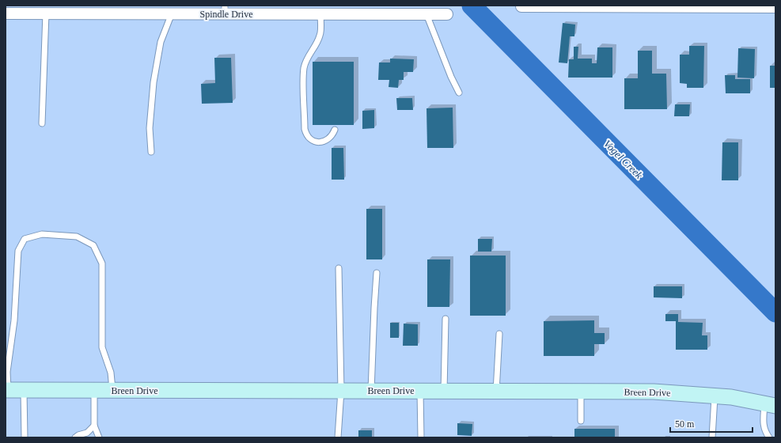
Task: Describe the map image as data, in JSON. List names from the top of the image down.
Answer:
{
  "streets": {
    "street": ["Spindle Drive", "Breen Drive"]
  },
  "water": ["Vogel Creek"],
  "scale_bar": "50 m"
}
